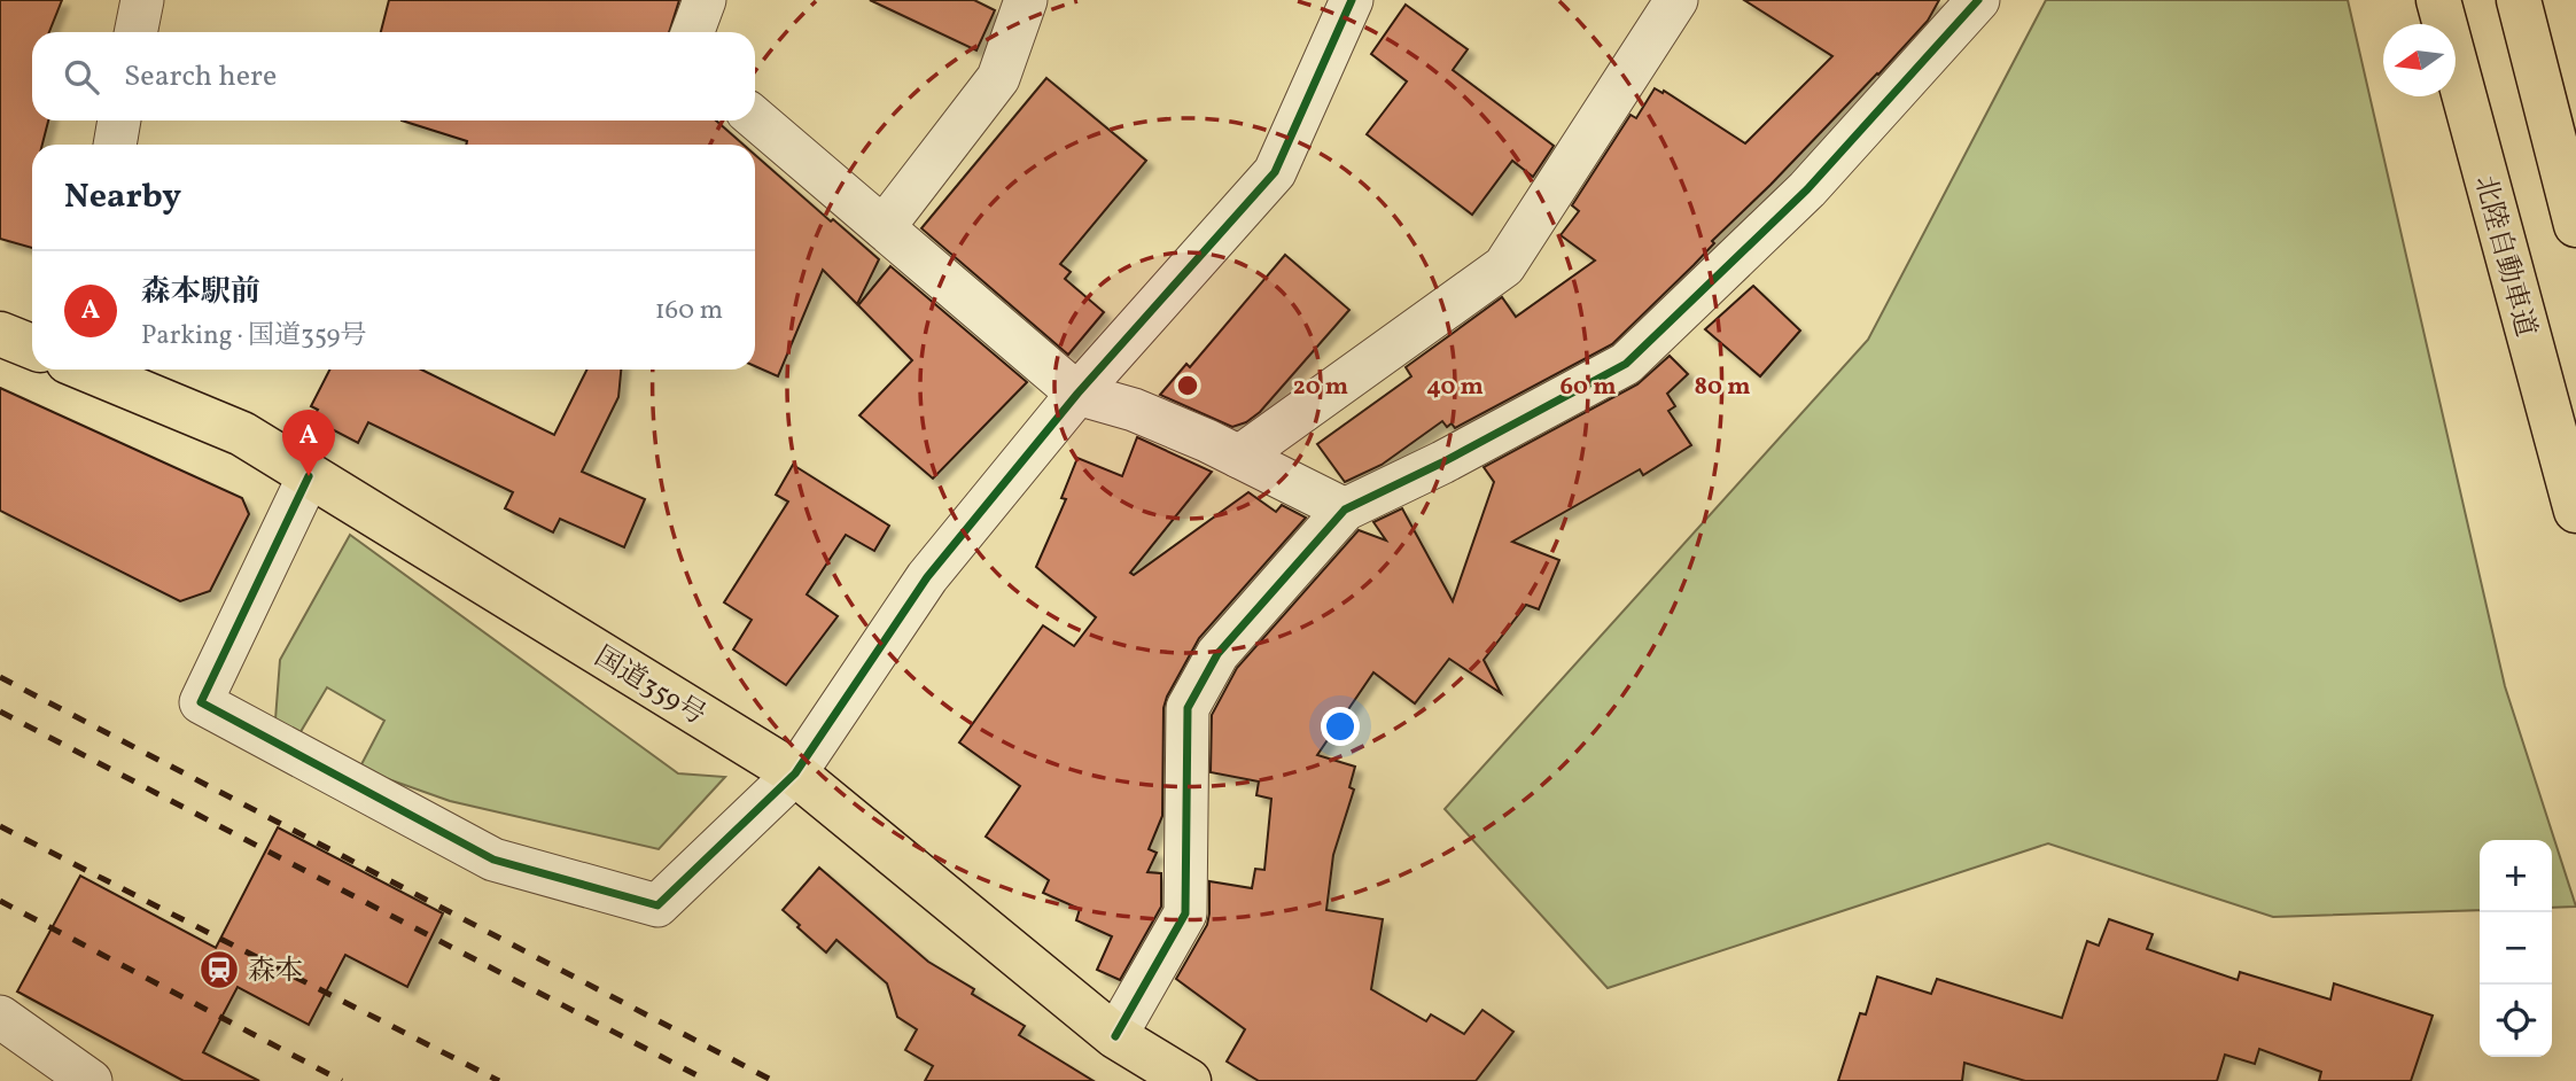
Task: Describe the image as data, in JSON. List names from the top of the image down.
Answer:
{
  "streets": {
    "highway": ["北陸自動車道", "国道359号"]
  },
  "places": {
    "station": ["森本"]
  },
  "north": "left",
  "page": {
    "search": "Search here",
    "heading": "Nearby",
    "list": [
      {
        "mark": "A",
        "name": "森本駅前",
        "note": "Parking · 国道359号",
        "value": "160 m"
      }
    ],
    "pins": "A",
    "map_buttons": ["+", "−"]
  },
  "rings": [
    "20 m",
    "40 m",
    "60 m",
    "80 m"
  ]
}
